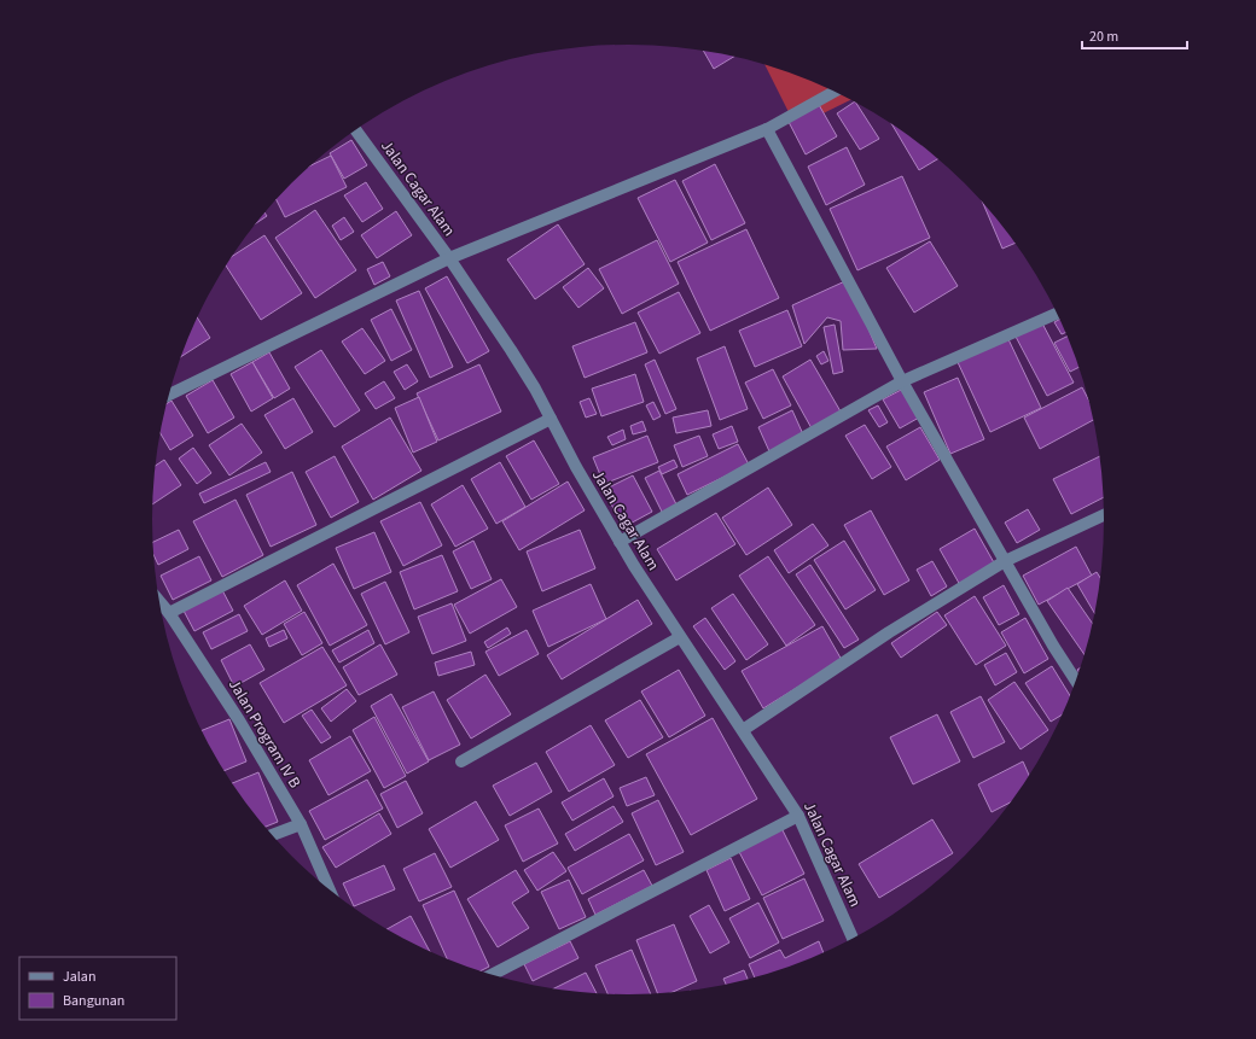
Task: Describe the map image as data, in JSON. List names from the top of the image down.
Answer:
{
  "streets": {
    "street": ["Jalan Cagar Alam", "Jalan Program IV B"]
  },
  "legend": ["Jalan", "Bangunan"],
  "scale_bar": "20 m"
}
